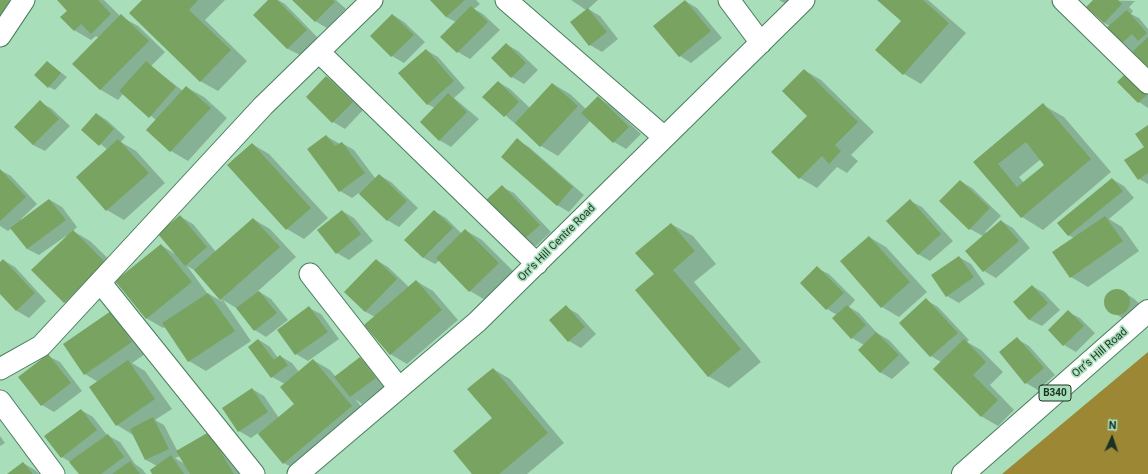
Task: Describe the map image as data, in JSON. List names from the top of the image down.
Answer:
{
  "streets": {
    "main road": ["Orr’s Hill Road", "B340"],
    "street": ["Orr's Hill Centre Road"]
  },
  "north": "top"
}
